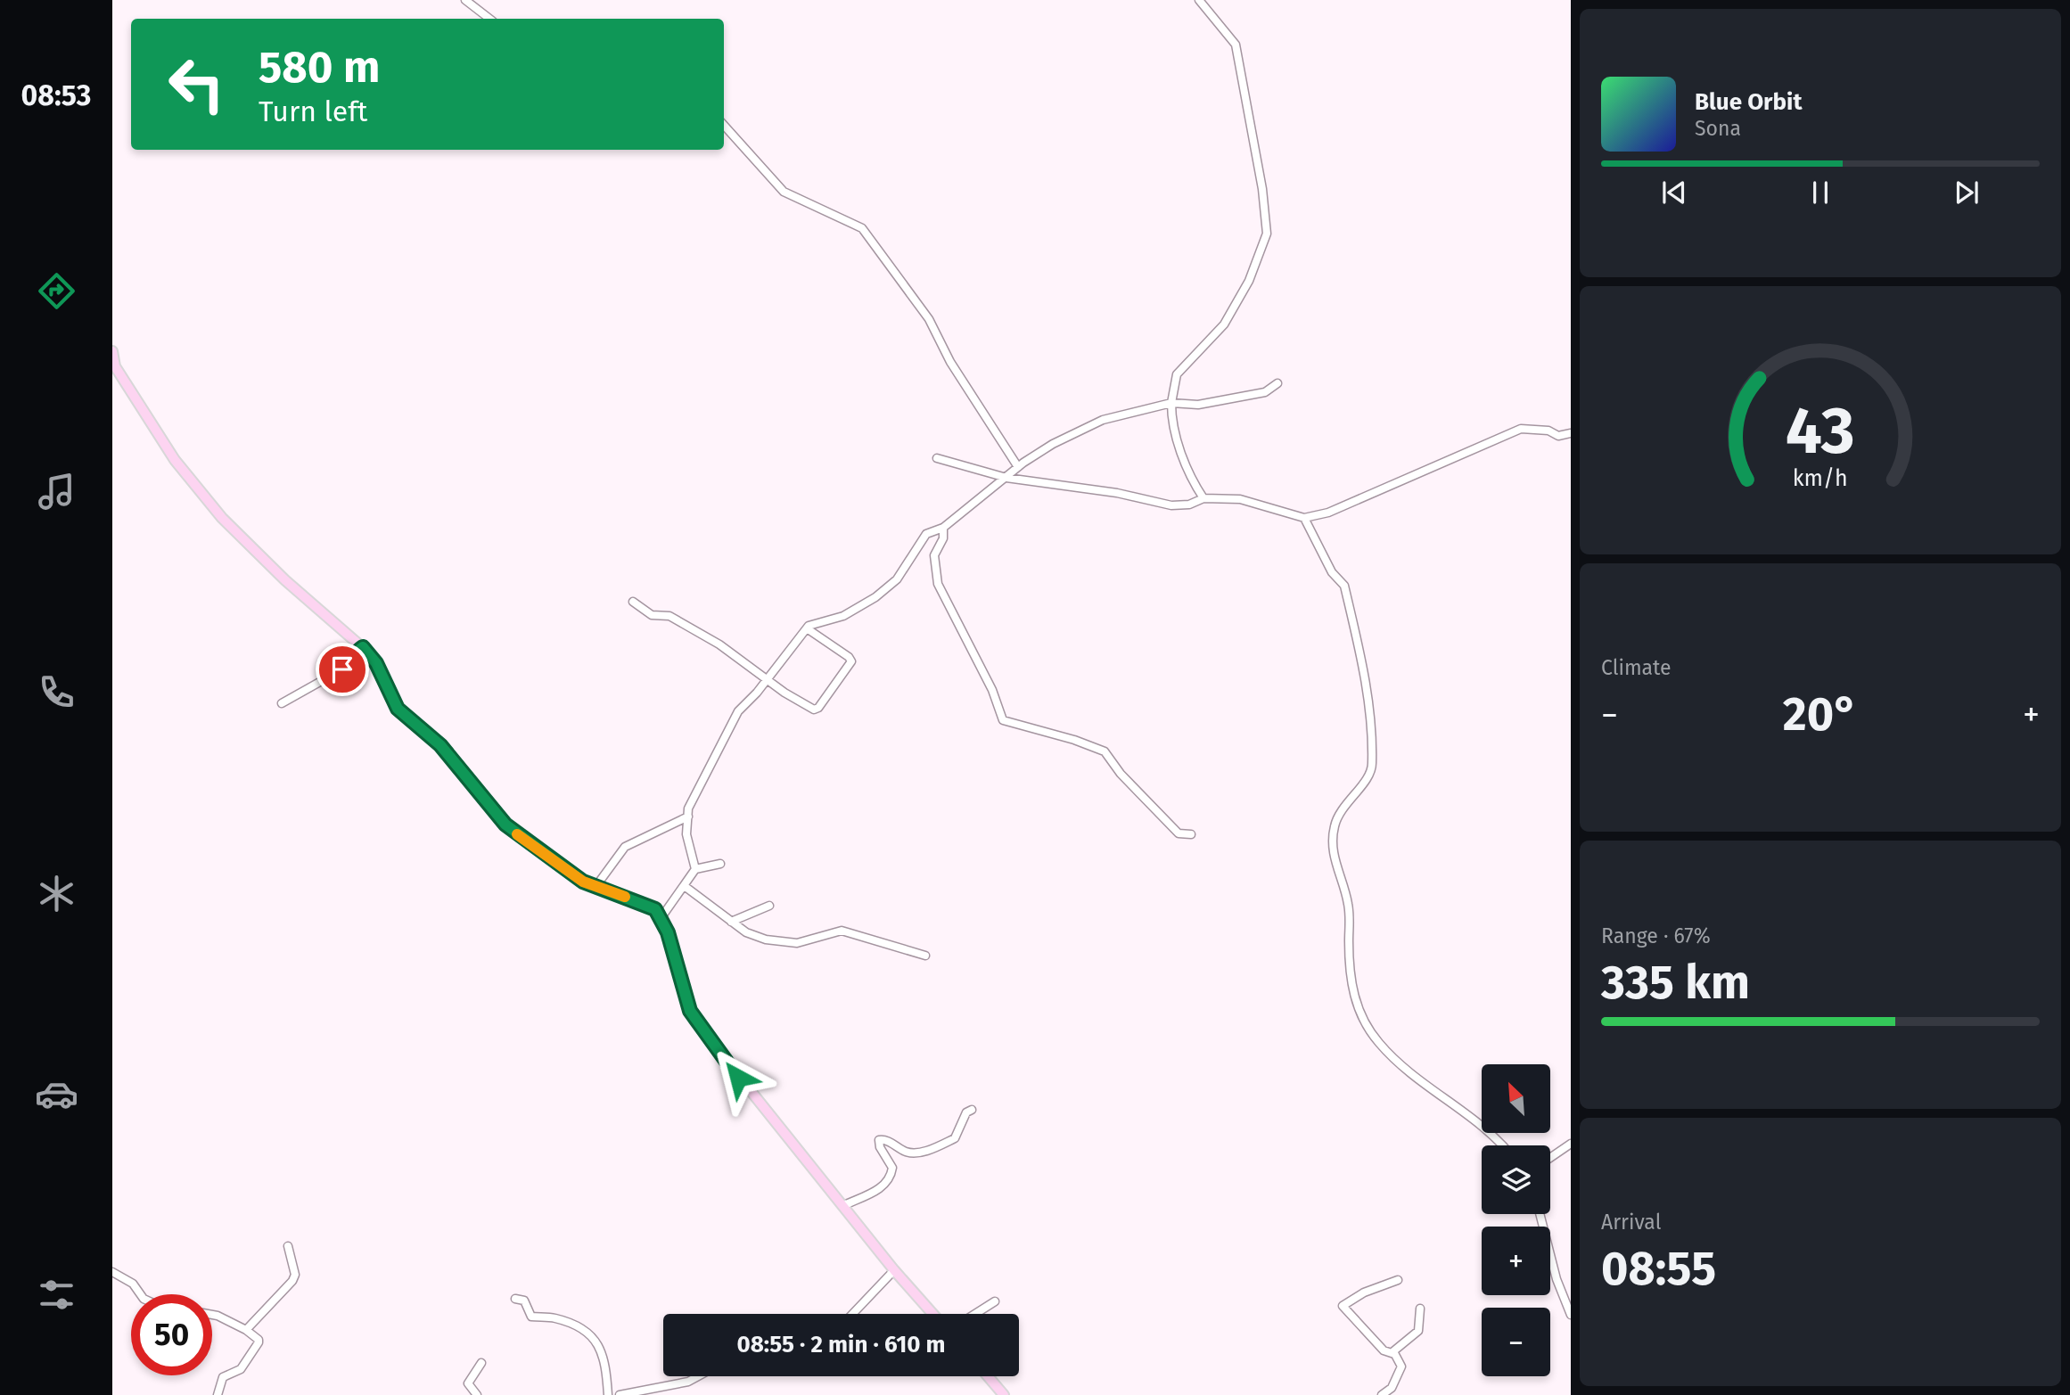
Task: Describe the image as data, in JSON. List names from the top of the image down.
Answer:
{
  "north": "top left",
  "page": {
    "tabs": "08:53",
    "turn": ["580 m", "Turn left"],
    "song": ["Blue Orbit", "Sona"],
    "tile": [
      "Climate",
      ["Range · 67%", "335 km"],
      ["Arrival", "08:55"]
    ],
    "heat": ["−", "20°", "+"],
    "map_buttons": ["+", "−"],
    "limit": "50",
    "trip": "08:55 · 2 min · 610 m",
    "gauge": ["43", "km/h"]
  }
}
